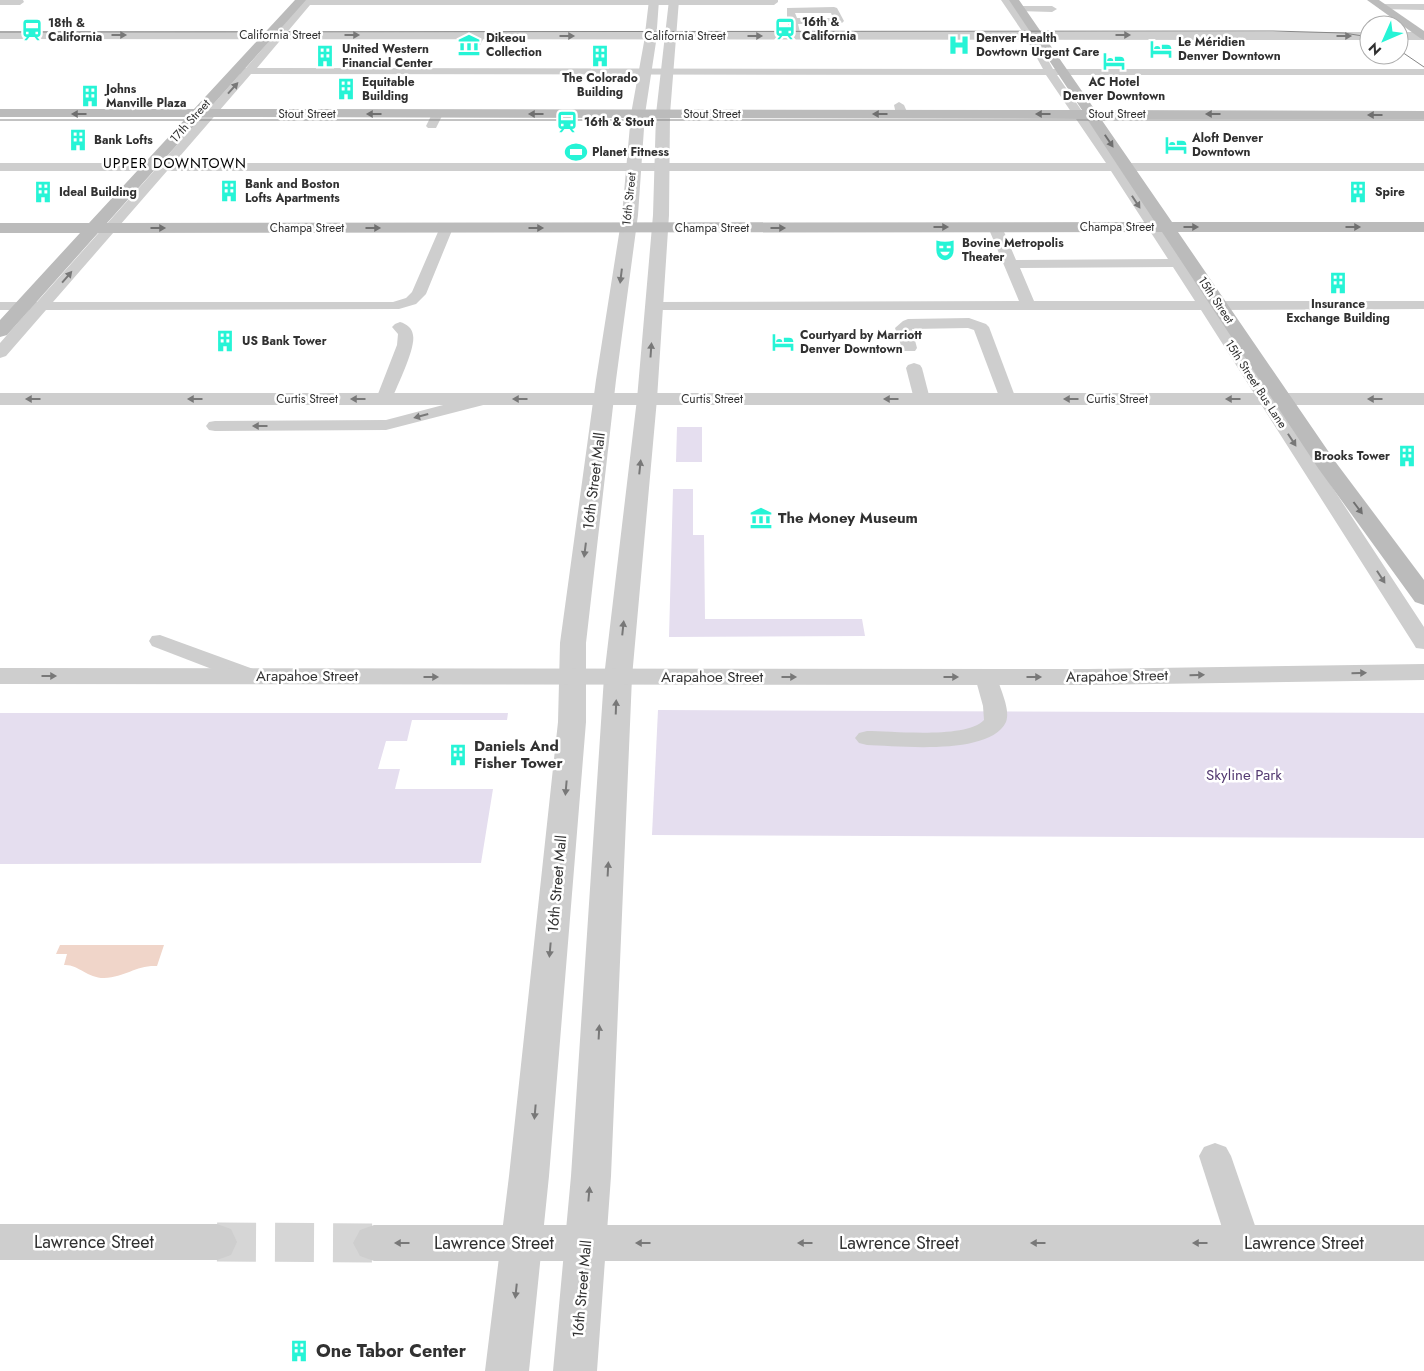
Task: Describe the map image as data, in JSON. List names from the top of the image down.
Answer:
{
  "streets": {
    "main road": [
      "Stout Street",
      "17th Street",
      "Champa Street",
      "15th Street"
    ],
    "street": [
      "California Street",
      "16th Street",
      "Curtis Street",
      "16th Street Mall",
      "Arapahoe Street",
      "Lawrence Street"
    ],
    "lane": ["15th Street Bus Lane"]
  },
  "crossings": [
    ["California Street", "17th Street"],
    ["California Street", "16th Street"],
    ["Stout Street", "17th Street"],
    ["Stout Street", "16th Street"],
    ["17th Street", "Champa Street"],
    ["16th Street", "Champa Street"],
    ["16th Street", "Curtis Street"],
    ["16th Street", "16th Street Mall"],
    ["Champa Street", "15th Street"],
    ["15th Street", "15th Street Bus Lane"],
    ["15th Street", "Curtis Street"],
    ["15th Street Bus Lane", "Curtis Street"],
    ["Curtis Street", "16th Street Mall"],
    ["16th Street Mall", "Arapahoe Street"],
    ["16th Street Mall", "Lawrence Street"]
  ],
  "one_way": [
    "California Street",
    "Stout Street",
    "Champa Street",
    "15th Street",
    "15th Street Bus Lane",
    "Curtis Street",
    "Arapahoe Street",
    "Lawrence Street"
  ],
  "districts": ["UPPER DOWNTOWN"],
  "parks": ["Skyline Park"],
  "places": {
    "station": ["16th & California", "18th & California", "16th & Stout"],
    "museum": ["Dikeou Collection", "The Money Museum"],
    "hospital": ["Denver Health Dowtown Urgent Care"],
    "hotel": [
      "Le Méridien Denver Downtown",
      "AC Hotel Denver Downtown",
      "Aloft Denver Downtown",
      "Courtyard by Marriott Denver Downtown"
    ],
    "building": [
      "United Western Financial Center",
      "The Colorado Building",
      "Equitable Building",
      "Johns Manville Plaza",
      "Bank Lofts",
      "Bank and Boston Lofts Apartments",
      "Ideal Building",
      "Spire",
      "Insurance Exchange Building",
      "US Bank Tower",
      "Brooks Tower",
      "Daniels And Fisher Tower",
      "One Tabor Center"
    ],
    "sports": ["Planet Fitness"],
    "theatre": ["Bovine Metropolis Theater"]
  },
  "north": "bottom left"
}
